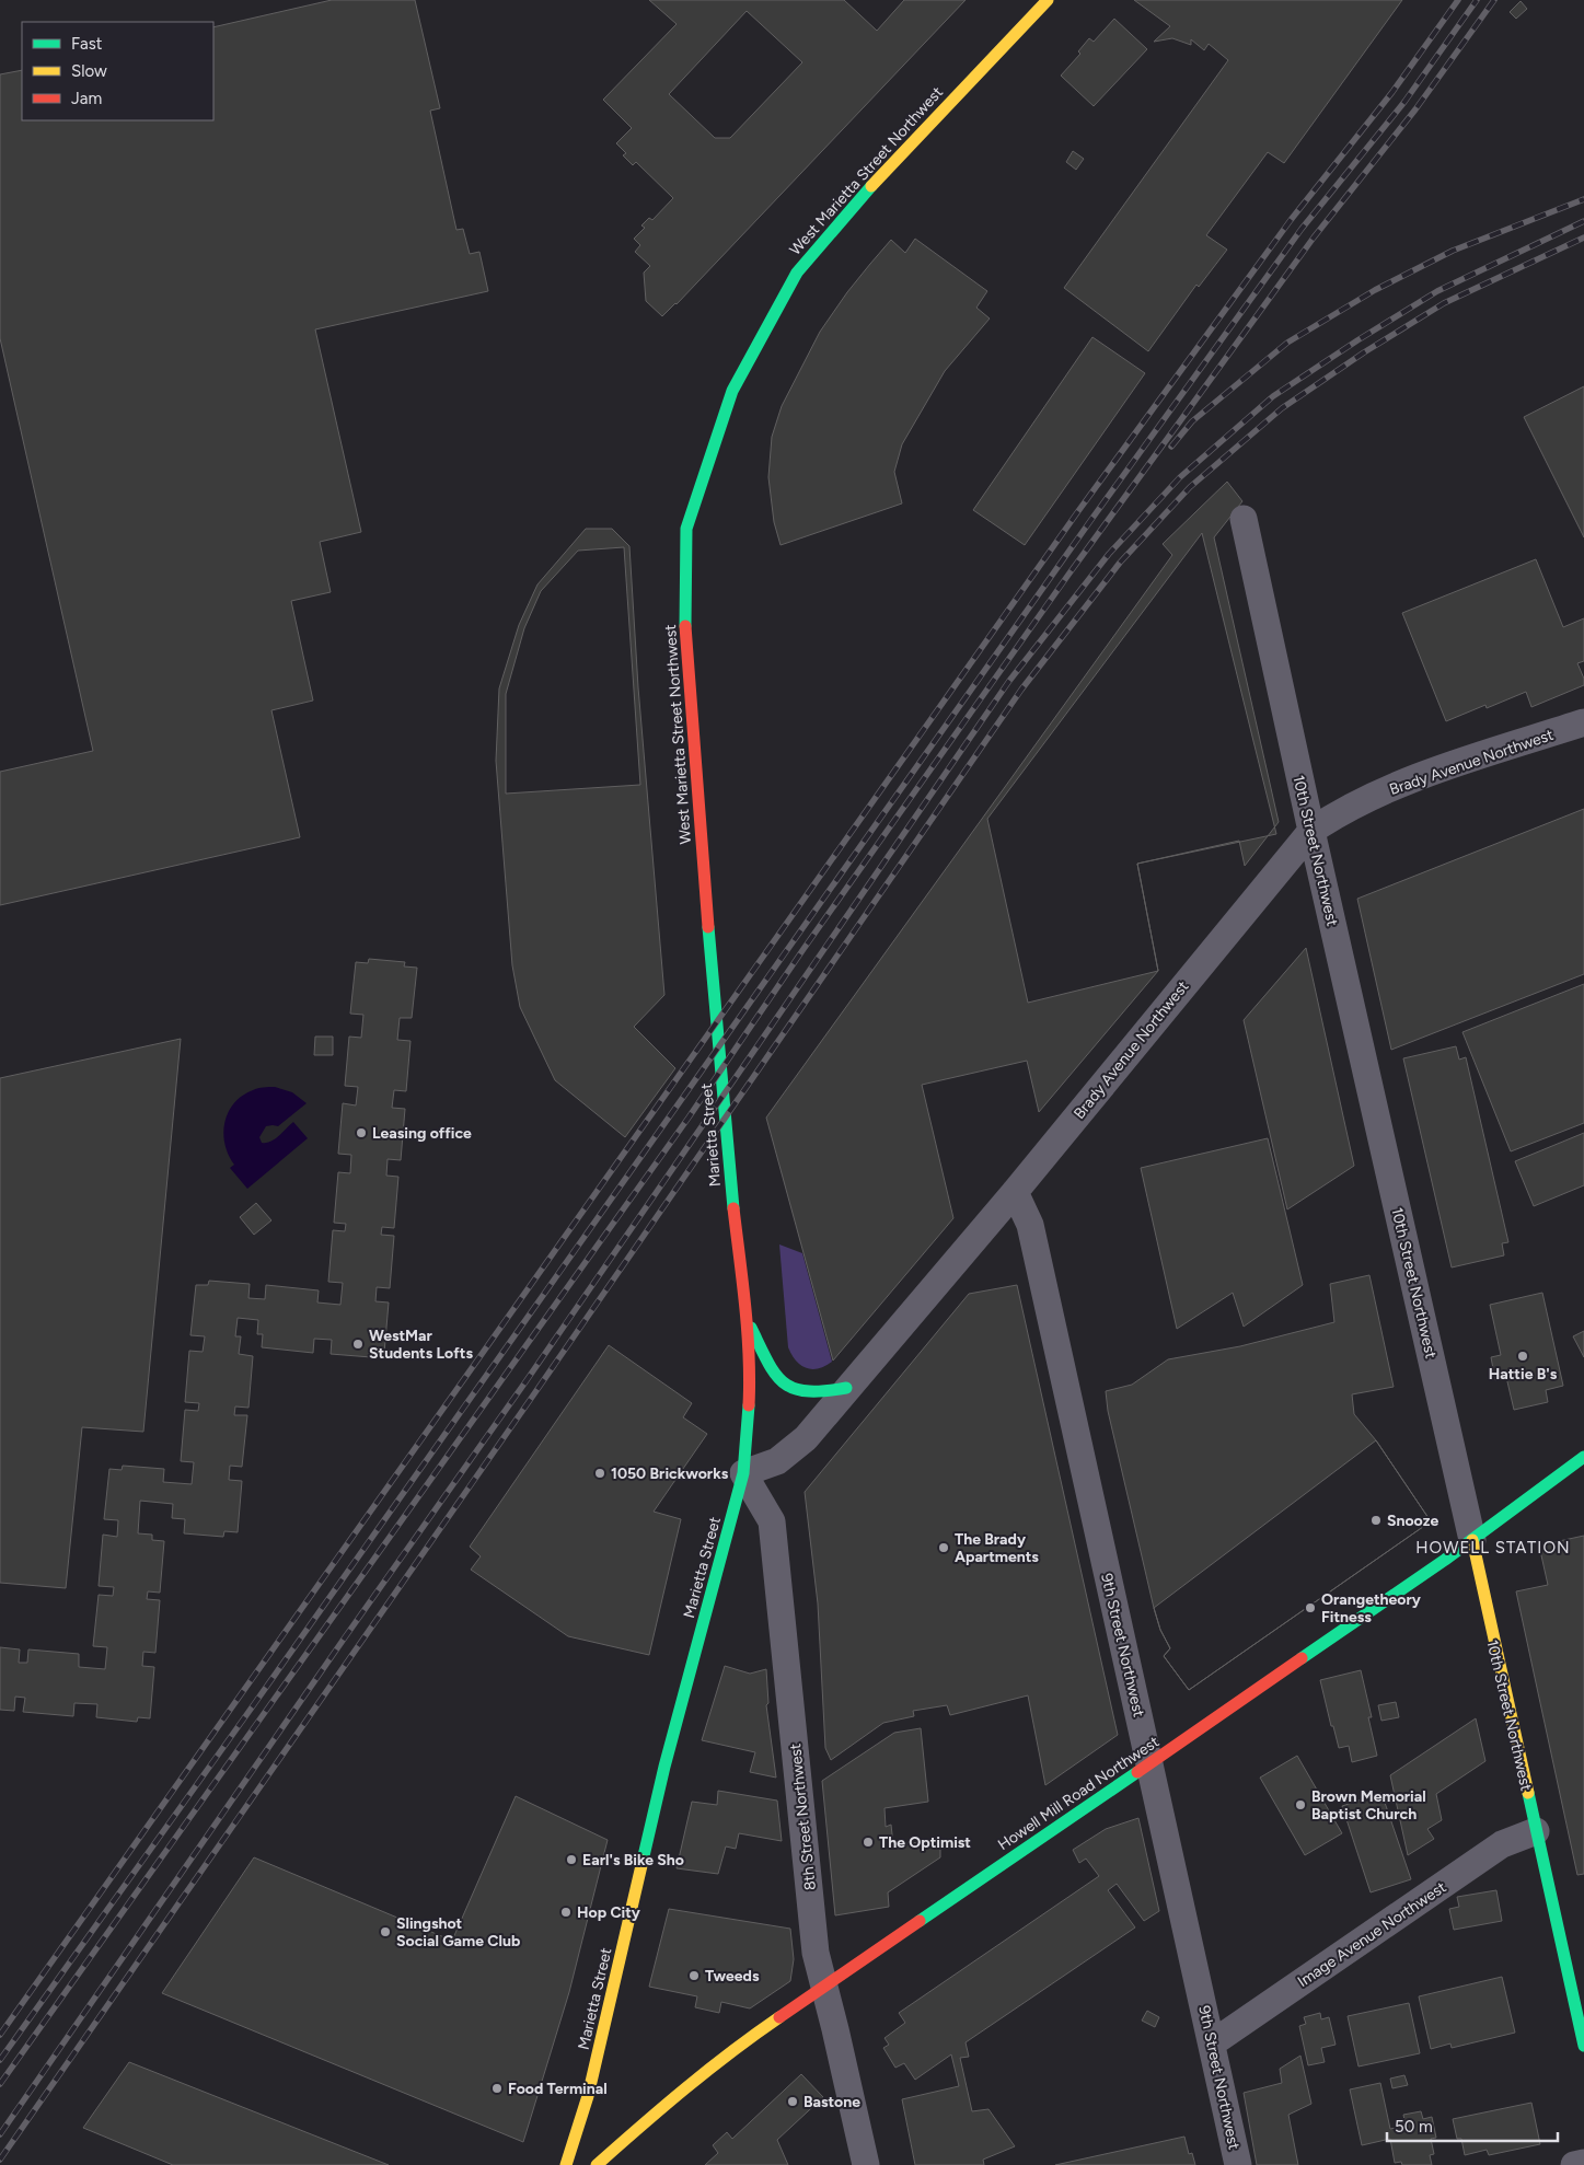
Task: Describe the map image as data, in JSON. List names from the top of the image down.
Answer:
{
  "streets": {
    "street": [
      "West Marietta Street Northwest",
      "Brady Avenue Northwest",
      "10th Street Northwest",
      "Marietta Street",
      "9th Street Northwest",
      "Howell Mill Road Northwest",
      "8th Street Northwest",
      "Image Avenue Northwest"
    ]
  },
  "crossings": [
    ["West Marietta Street Northwest", "Marietta Street"],
    ["Brady Avenue Northwest", "10th Street Northwest"],
    ["Brady Avenue Northwest", "Marietta Street"],
    ["Brady Avenue Northwest", "9th Street Northwest"],
    ["Brady Avenue Northwest", "8th Street Northwest"],
    ["10th Street Northwest", "Howell Mill Road Northwest"],
    ["10th Street Northwest", "Image Avenue Northwest"],
    ["Marietta Street", "8th Street Northwest"],
    ["9th Street Northwest", "Howell Mill Road Northwest"],
    ["9th Street Northwest", "Image Avenue Northwest"],
    ["Howell Mill Road Northwest", "8th Street Northwest"]
  ],
  "districts": ["HOWELL STATION"],
  "places": [
    "Leasing office",
    "WestMar Students Lofts",
    "Hattie B's",
    "1050 Brickworks",
    "Snooze",
    "The Brady Apartments",
    "Orangetheory Fitness",
    "Brown Memorial Baptist Church",
    "The Optimist",
    "Earl's Bike Sho",
    "Hop City",
    "Slingshot Social Game Club",
    "Tweeds",
    "Food Terminal",
    "Bastone"
  ],
  "legend": ["Fast", "Slow", "Jam"],
  "scale_bar": "50 m"
}
